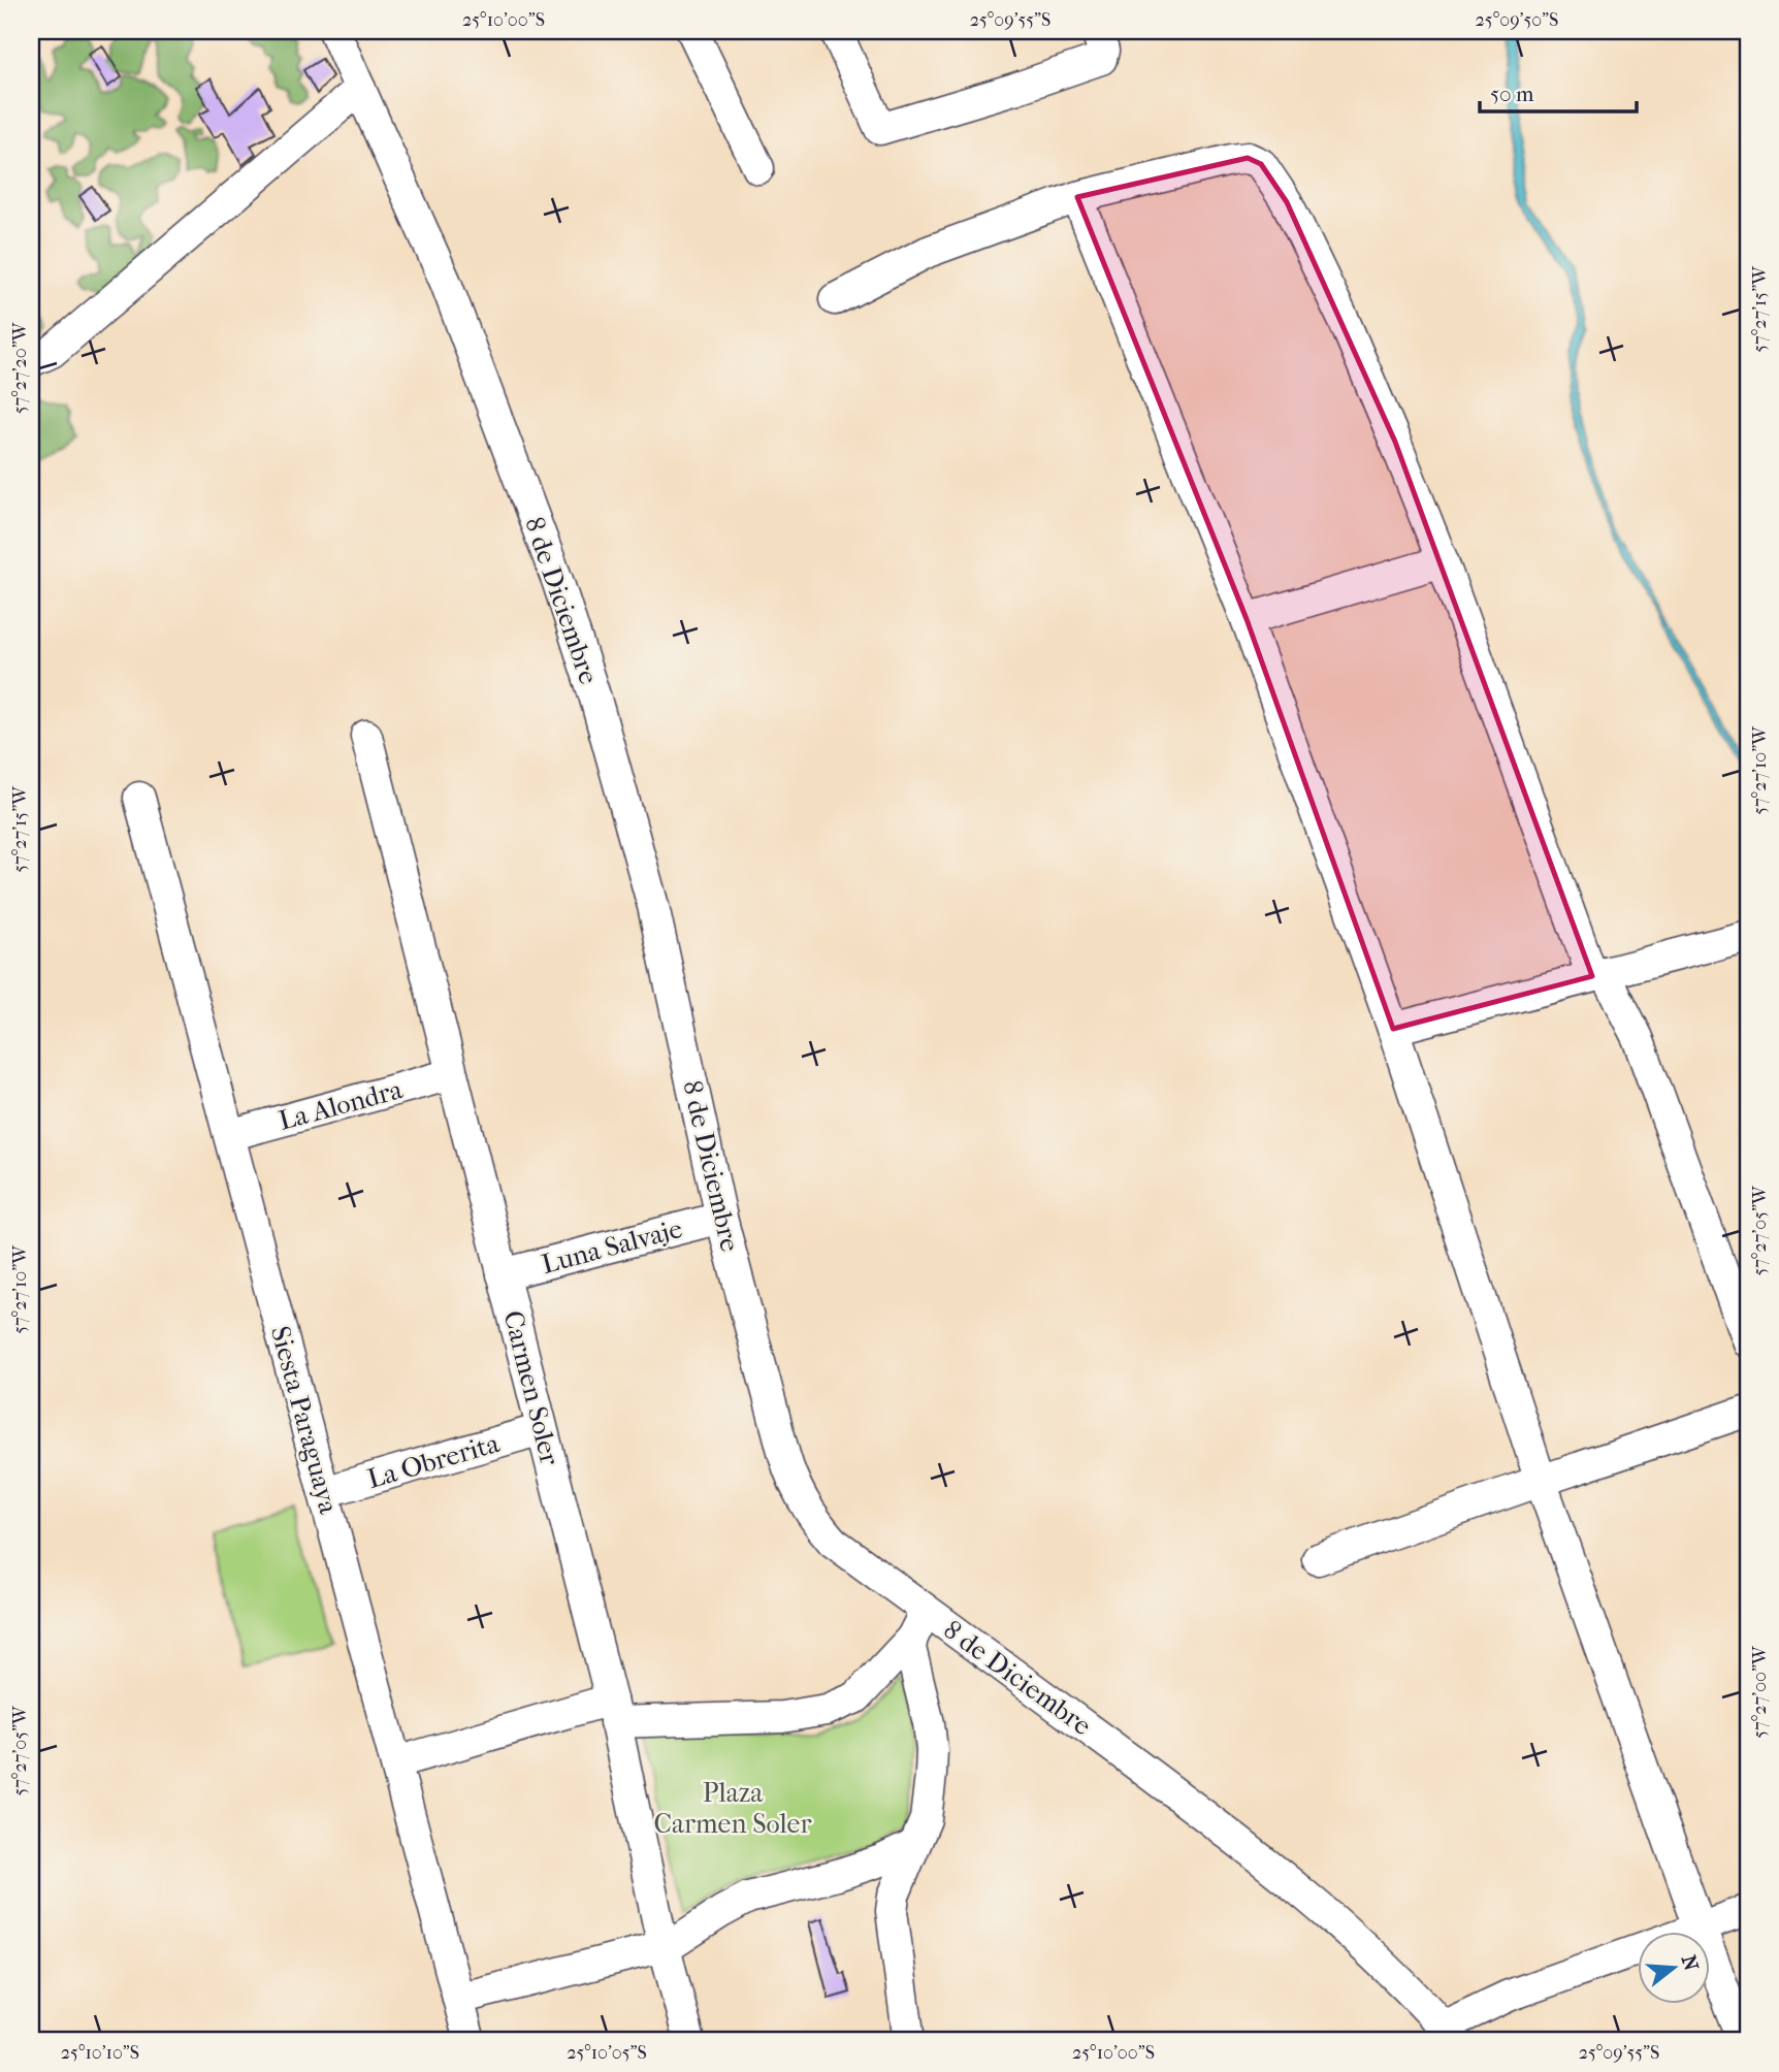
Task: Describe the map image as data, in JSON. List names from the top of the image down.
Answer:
{
  "streets": {
    "street": [
      "8 de Diciembre",
      "La Alondra",
      "Luna Salvaje",
      "Carmen Soler",
      "Siesta Paraguaya",
      "La Obrerita"
    ]
  },
  "crossings": [
    ["8 de Diciembre", "Luna Salvaje"],
    ["La Alondra", "Carmen Soler"],
    ["La Alondra", "Siesta Paraguaya"],
    ["Luna Salvaje", "Carmen Soler"],
    ["Carmen Soler", "La Obrerita"],
    ["Siesta Paraguaya", "La Obrerita"]
  ],
  "parks": ["Plaza Carmen Soler"],
  "scale_bar": "50 m",
  "north": "right",
  "coordinates": [
    "25°10'00\"S",
    "25°09'55\"S",
    "25°09'50\"S",
    "57°27'15\"W",
    "57°27'20\"W",
    "57°27'10\"W",
    "57°27'05\"W",
    "57°27'00\"W",
    "25°10'10\"S",
    "25°10'05\"S"
  ]
}
